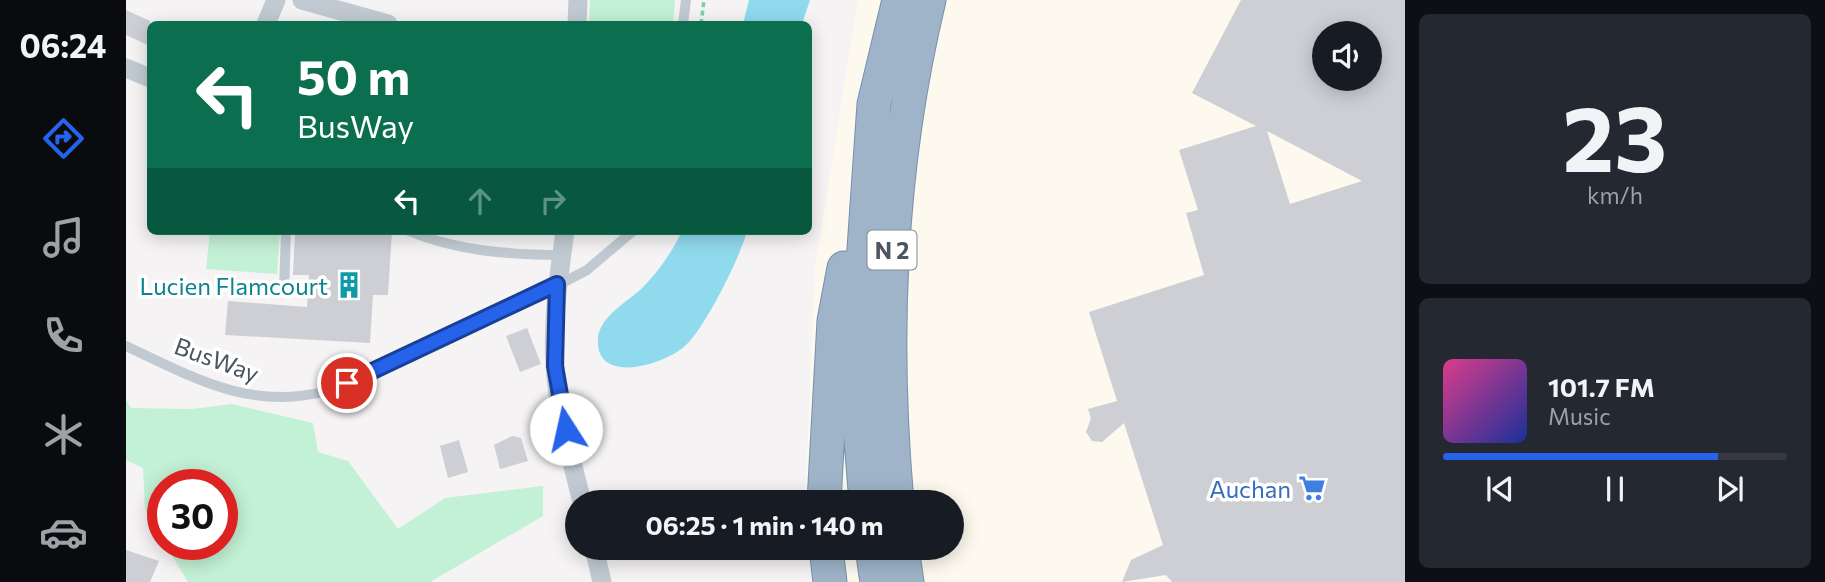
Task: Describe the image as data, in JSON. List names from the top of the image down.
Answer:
{
  "streets": {
    "highway": ["N 2"],
    "lane": ["BusWay"]
  },
  "places": {
    "building": ["Lucien Flamcourt"],
    "supermarket": ["Auchan"]
  },
  "page": {
    "tabs": "06:24",
    "tile": ["23", "km/h"],
    "turn": ["50 m", "BusWay"],
    "song": ["101.7 FM", "Music"],
    "limit": "30",
    "trip": "06:25 · 1 min · 140 m"
  }
}
